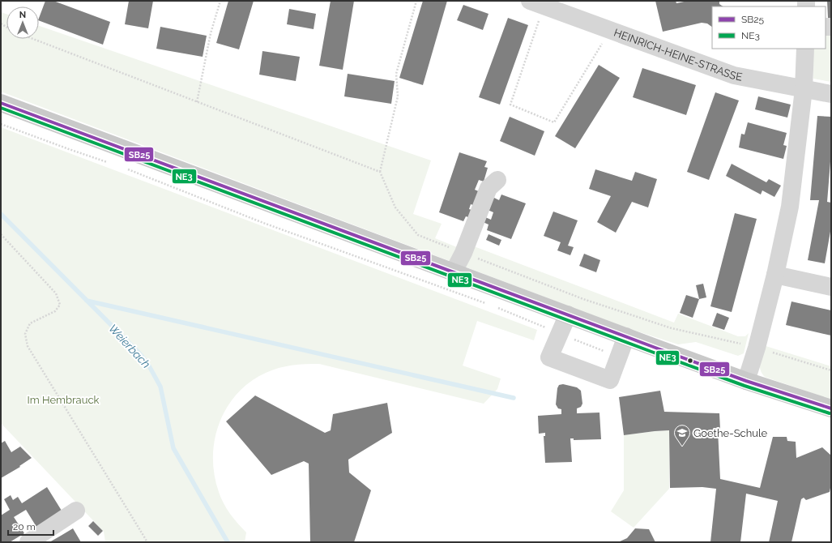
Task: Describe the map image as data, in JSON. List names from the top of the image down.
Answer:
{
  "streets": {
    "street": ["HEINRICH-HEINE-STRASSE"]
  },
  "water": ["Weierbach"],
  "parks": ["Im Hembrauck"],
  "places": {
    "school or university": ["Goethe-Schule"]
  },
  "lines": ["transit line SB25", "transit line NE3"],
  "legend": ["SB25", "NE3"],
  "scale_bar": "20 m",
  "north": "top"
}
